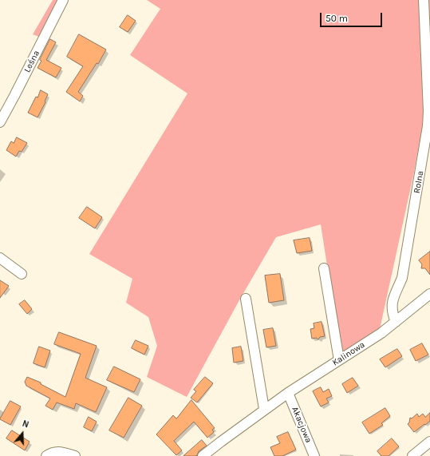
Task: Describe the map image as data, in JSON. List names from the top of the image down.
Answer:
{
  "streets": {
    "street": [
      "Leśna",
      "Rolna",
      "Kalinowa",
      "Akacjowa"
    ]
  },
  "crossings": [
    ["Rolna", "Kalinowa"],
    ["Kalinowa", "Akacjowa"]
  ],
  "scale_bar": "50 m",
  "north": "top"
}
